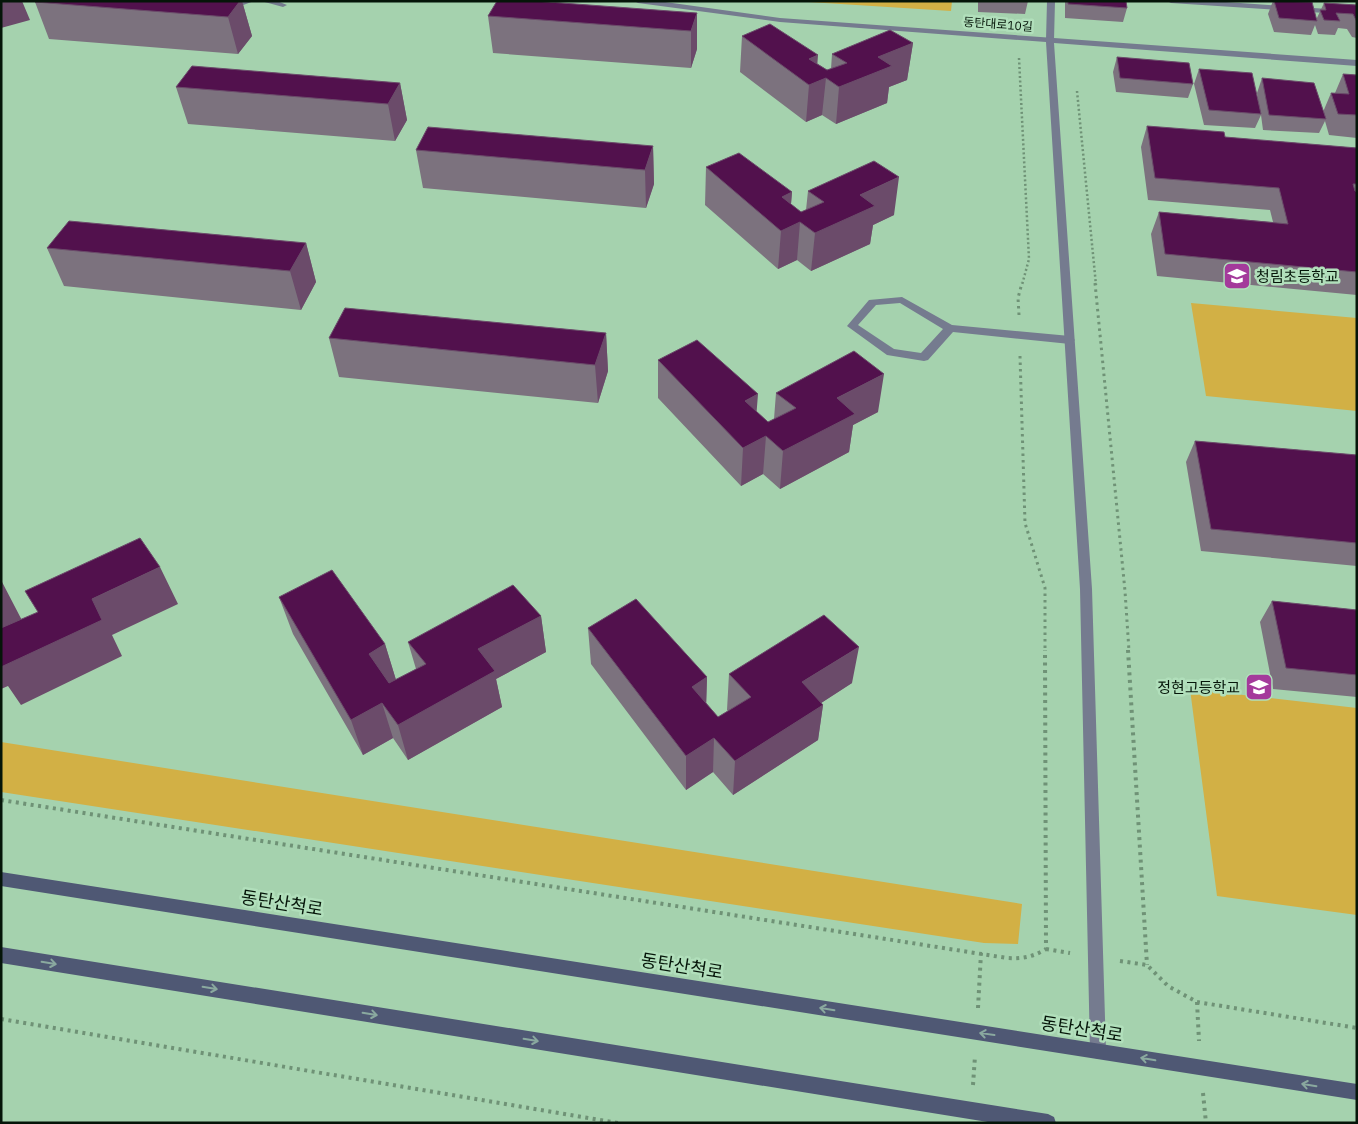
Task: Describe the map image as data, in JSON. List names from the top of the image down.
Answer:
{
  "streets": {
    "main road": ["동탄산척로"],
    "street": ["동탄대로10길"]
  },
  "places": {
    "school or university": ["청림초등학교", "정현고등학교"]
  }
}
